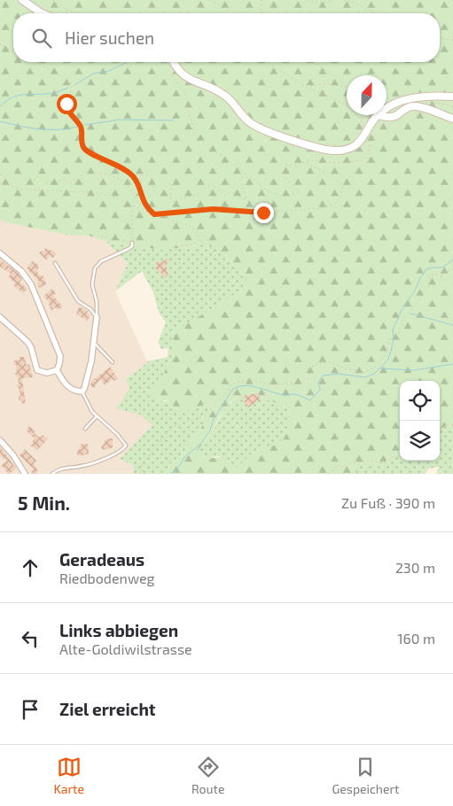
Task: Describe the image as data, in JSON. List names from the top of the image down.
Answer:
{
  "north": "top",
  "page": {
    "search": "Hier suchen",
    "heading": ["5 Min.", "Zu Fuß · 390 m"],
    "list": [
      ["Geradeaus", "Riedbodenweg", "230 m"],
      ["Links abbiegen", "Alte-Goldiwilstrasse", "160 m"],
      "Ziel erreicht"
    ],
    "nav": ["Karte", "Route", "Gespeichert"]
  }
}
